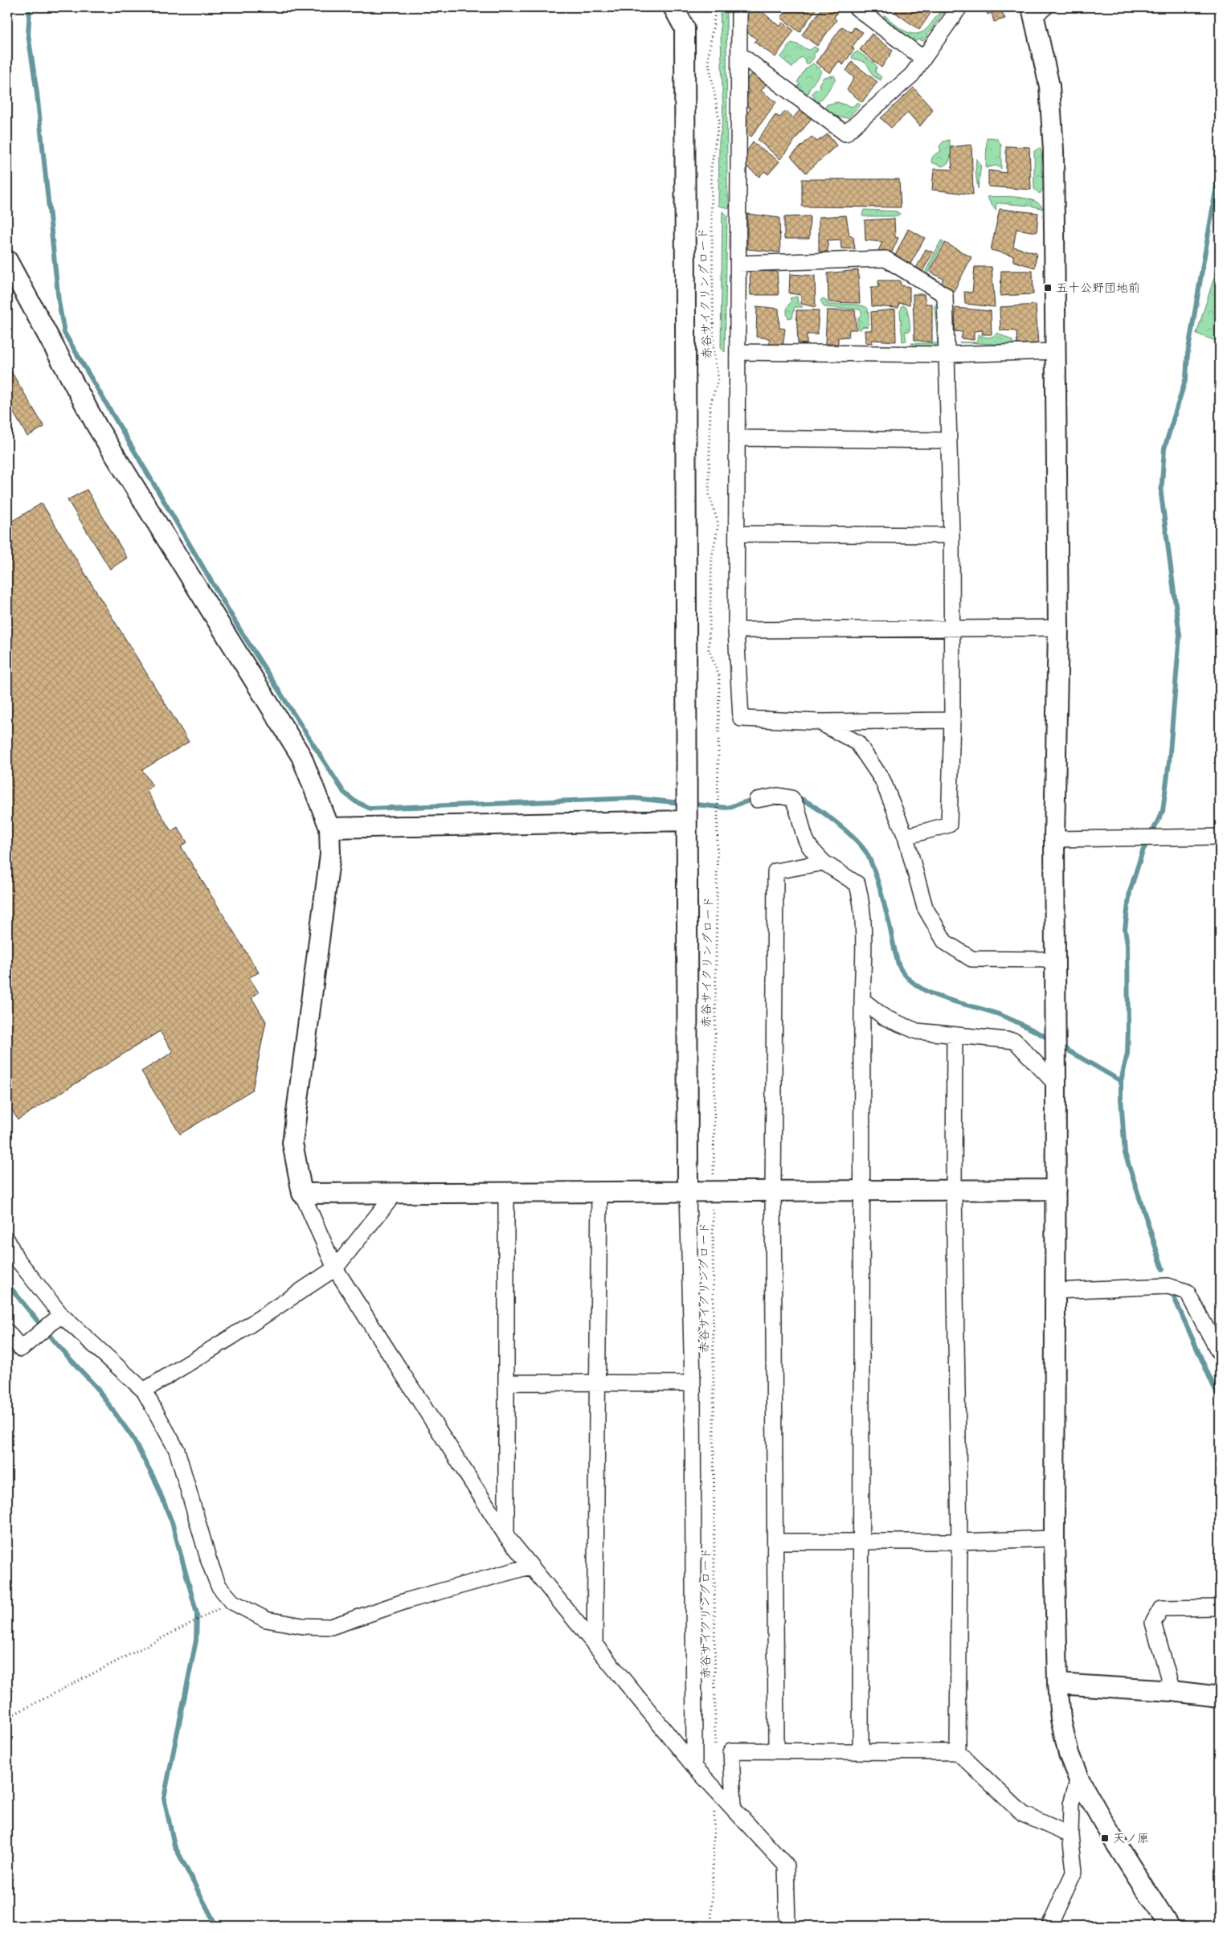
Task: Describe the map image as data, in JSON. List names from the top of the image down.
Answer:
{
  "streets": {
    "path": ["赤谷サイクリングロード"]
  },
  "places": {
    "transit": ["五十公野団地前", "天ノ原"]
  }
}
